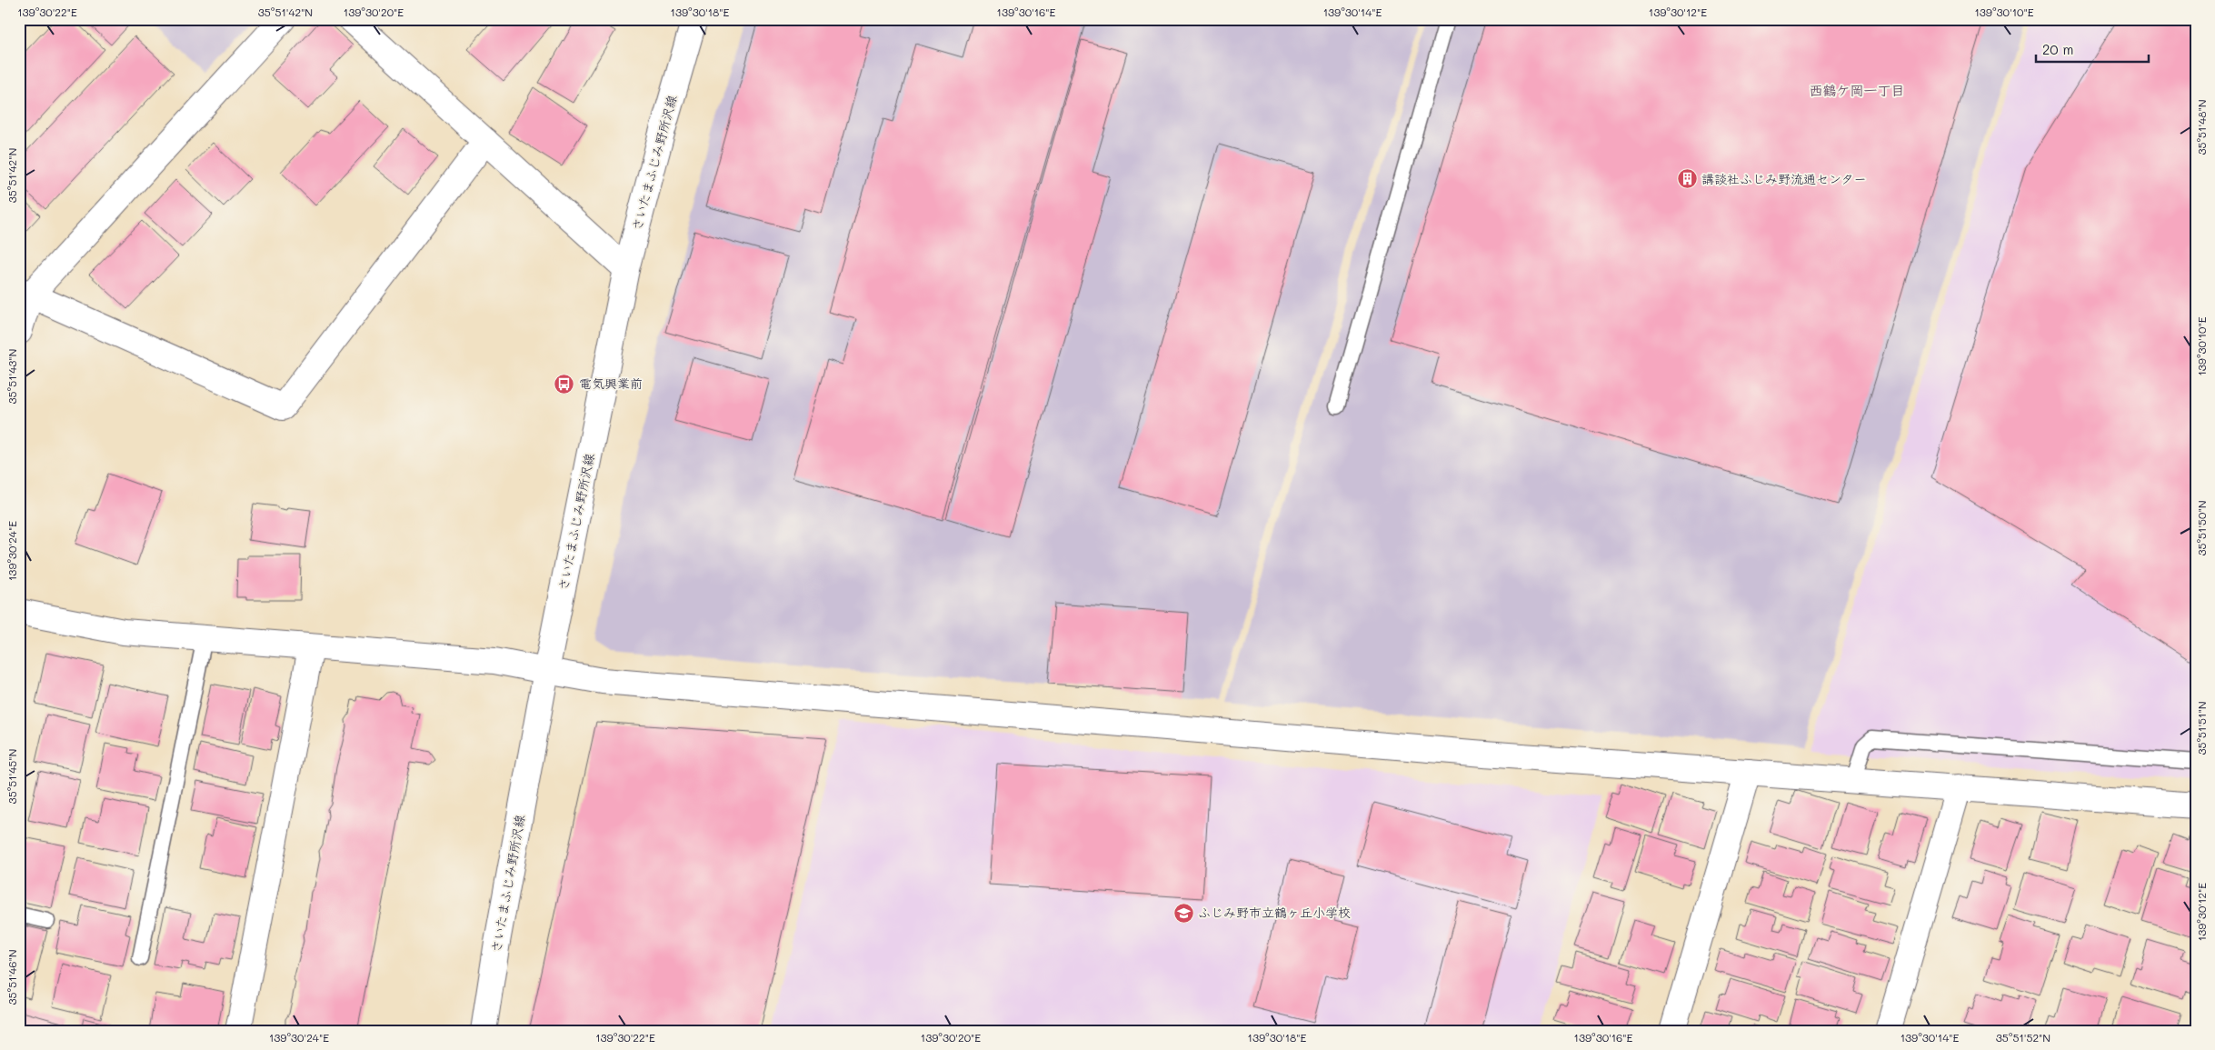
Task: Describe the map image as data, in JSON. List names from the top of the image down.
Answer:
{
  "streets": {
    "street": ["さいたまふじみ野所沢線"]
  },
  "districts": ["西鶴ケ岡一丁目"],
  "places": {
    "building": ["講談社ふじみ野流通センター"],
    "bus stop": ["電気興業前"],
    "school or university": ["ふじみ野市立鶴ヶ丘小学校"]
  },
  "scale_bar": "20 m",
  "coordinates": [
    "139°30'22\"E",
    "35°51'42\"N",
    "139°30'20\"E",
    "139°30'18\"E",
    "139°30'16\"E",
    "139°30'14\"E",
    "139°30'12\"E",
    "139°30'10\"E",
    "35°51'48\"N",
    "35°51'43\"N",
    "35°51'50\"N",
    "139°30'24\"E",
    "35°51'51\"N",
    "35°51'45\"N",
    "35°51'46\"N",
    "35°51'52\"N"
  ]
}
